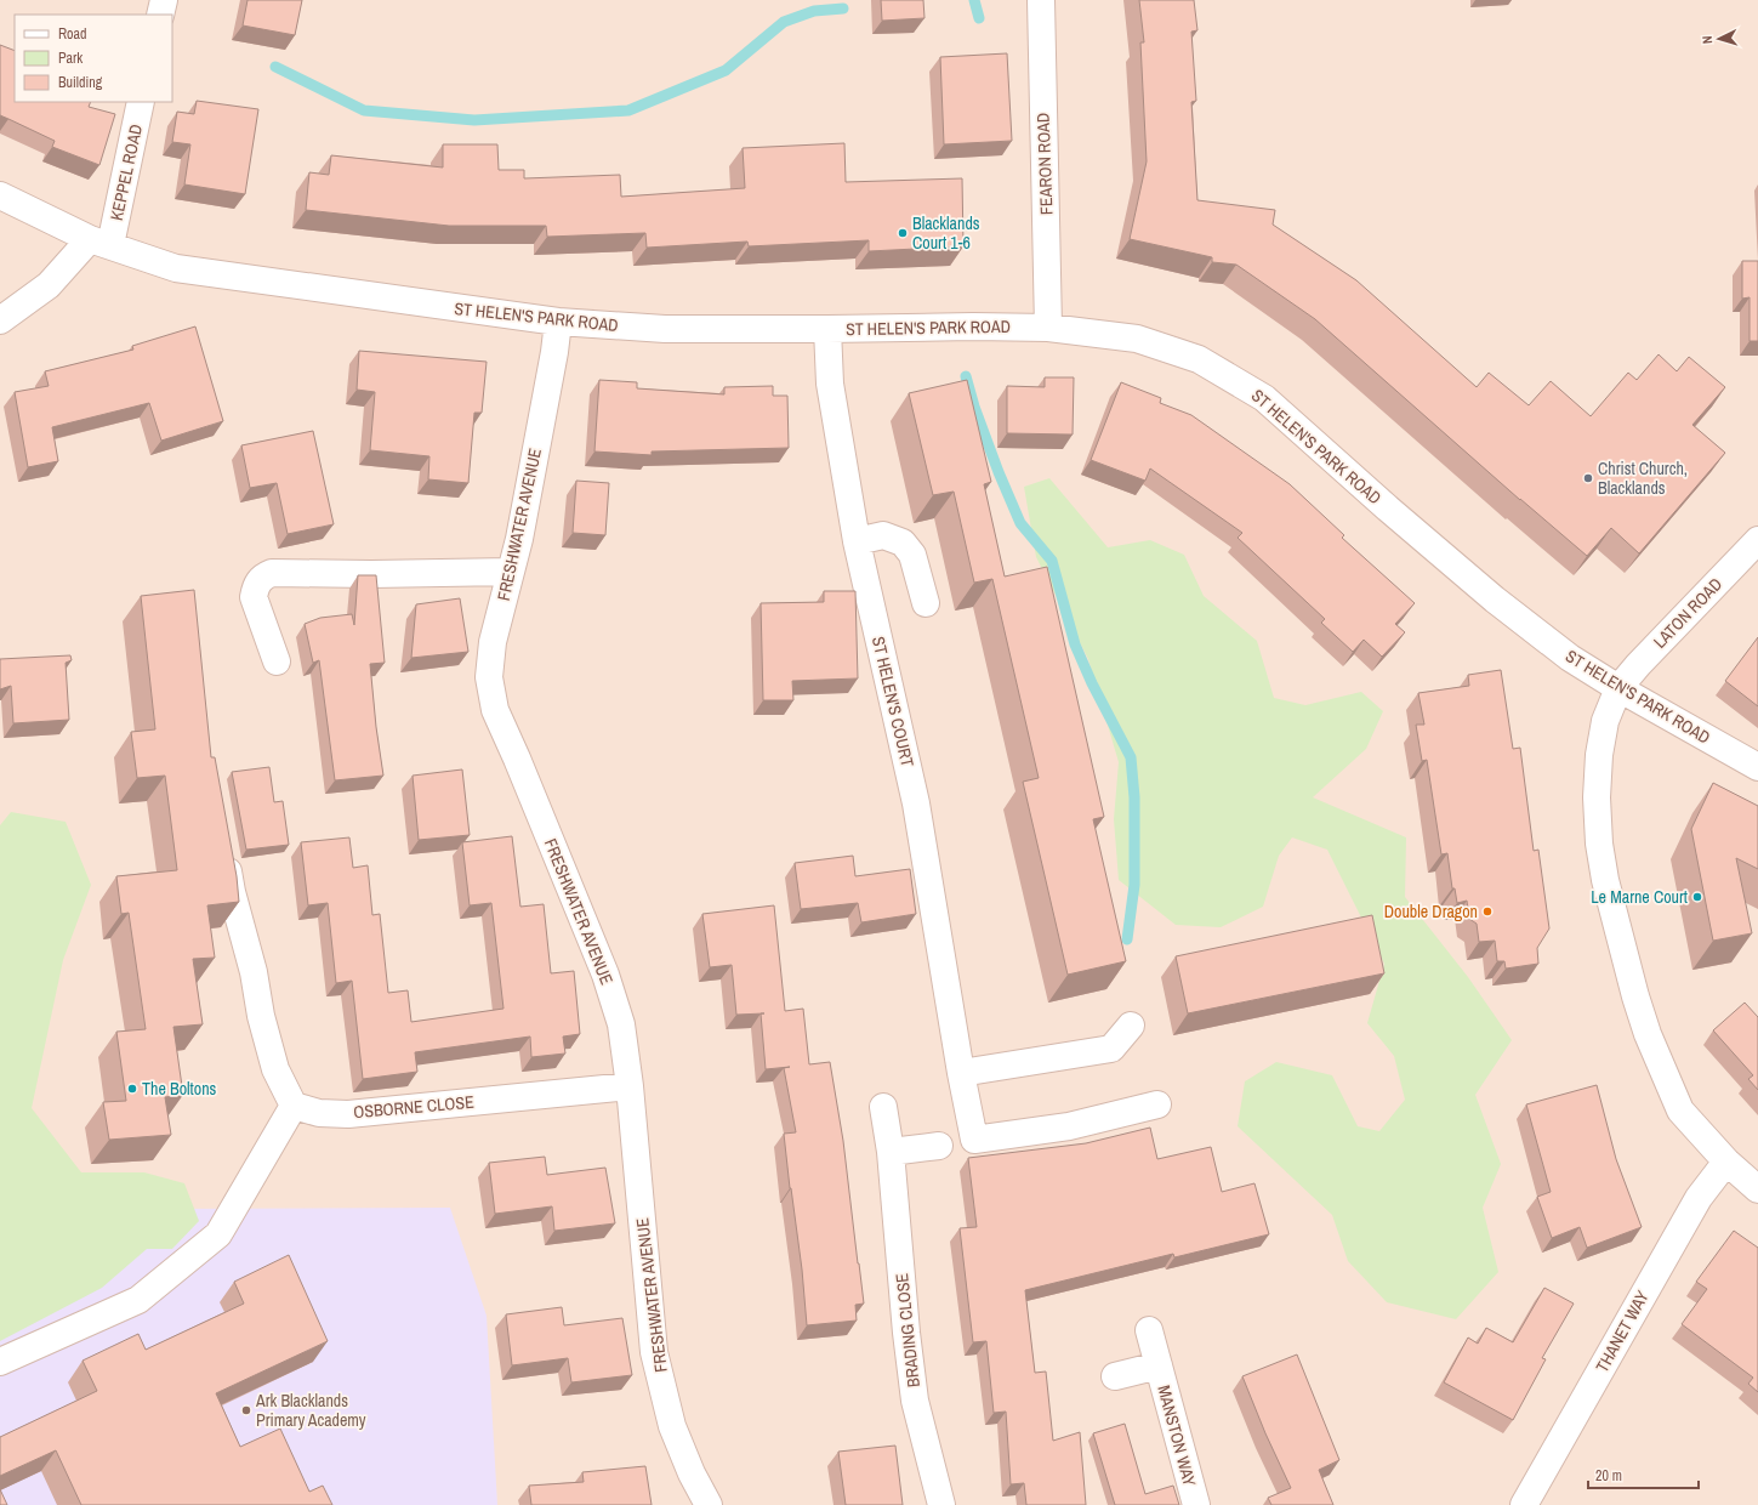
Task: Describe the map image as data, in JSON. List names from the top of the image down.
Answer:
{
  "streets": {
    "street": [
      "FEARON ROAD",
      "KEPPEL ROAD",
      "ST HELEN'S PARK ROAD",
      "FRESHWATER AVENUE",
      "LATON ROAD",
      "ST HELEN'S COURT",
      "OSBORNE CLOSE",
      "BRADING CLOSE",
      "THANET WAY",
      "MANSTON WAY"
    ]
  },
  "crossings": [
    ["FEARON ROAD", "ST HELEN'S PARK ROAD"],
    ["KEPPEL ROAD", "ST HELEN'S PARK ROAD"],
    ["ST HELEN'S PARK ROAD", "FRESHWATER AVENUE"],
    ["ST HELEN'S PARK ROAD", "LATON ROAD"],
    ["ST HELEN'S PARK ROAD", "ST HELEN'S COURT"],
    ["FRESHWATER AVENUE", "OSBORNE CLOSE"],
    ["LATON ROAD", "THANET WAY"]
  ],
  "places": [
    "Blacklands Court 1-6",
    "Christ Church, Blacklands",
    "Le Marne Court",
    "Double Dragon",
    "The Boltons",
    "Ark Blacklands Primary Academy"
  ],
  "legend": ["Road", "Park", "Building"],
  "scale_bar": "20 m",
  "north": "left"
}
